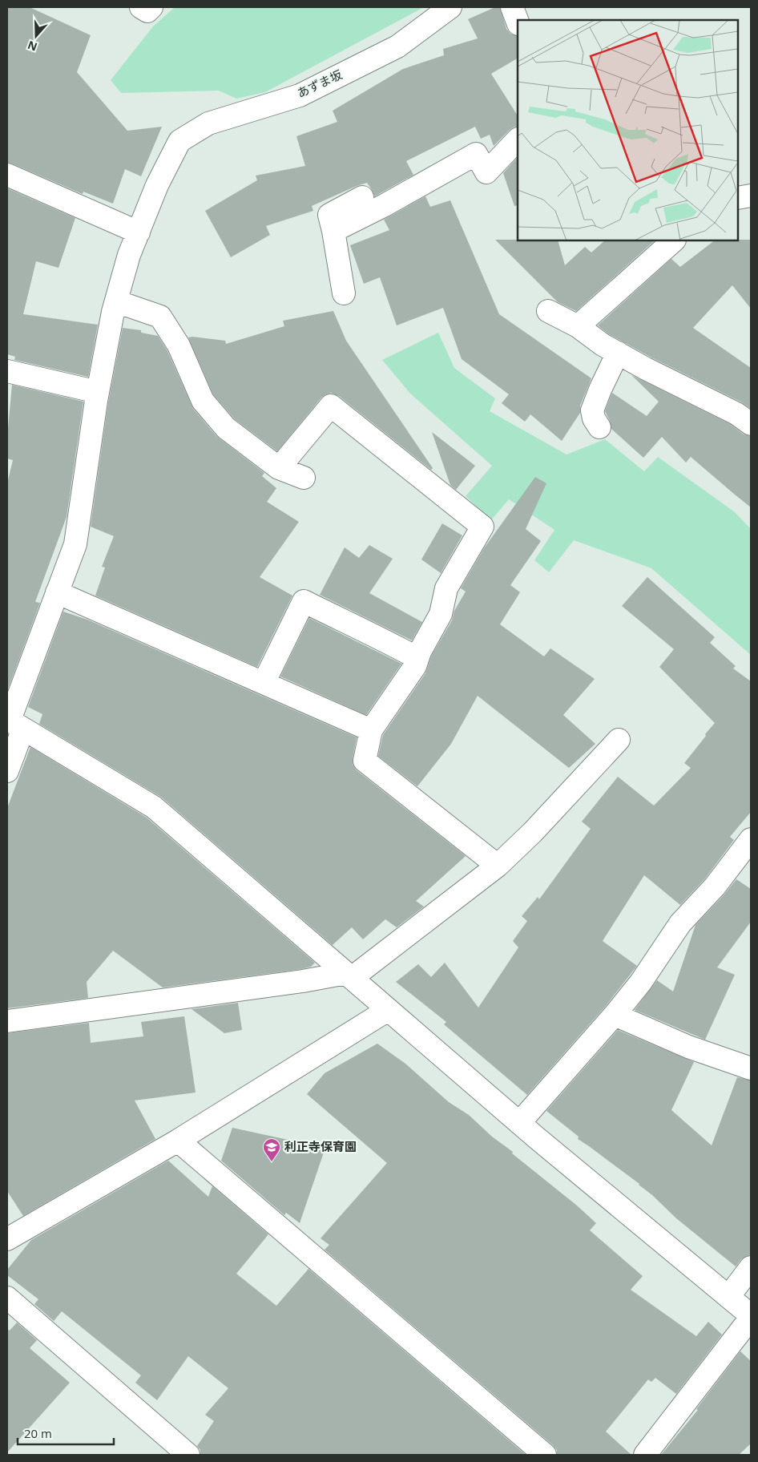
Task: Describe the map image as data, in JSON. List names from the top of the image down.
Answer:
{
  "streets": {
    "street": ["あずま坂"]
  },
  "places": {
    "school or university": ["利正寺保育園"]
  },
  "scale_bar": "20 m",
  "north": "bottom"
}
